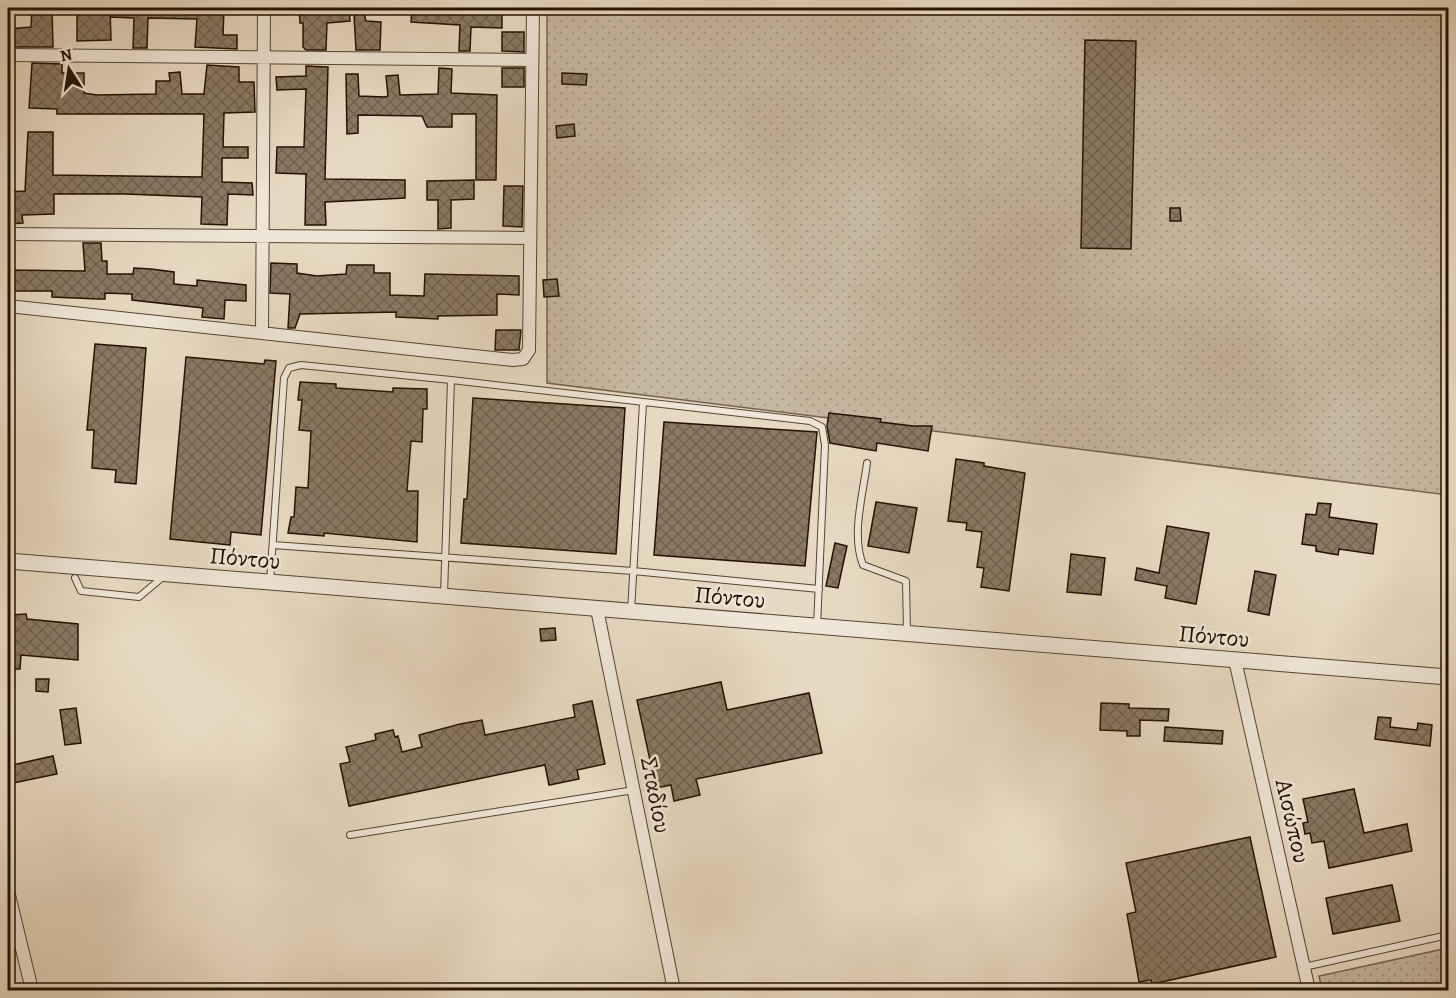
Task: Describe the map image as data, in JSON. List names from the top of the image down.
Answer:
{
  "streets": {
    "street": ["Πόντου", "Σταδίου", "Αισώπου"]
  },
  "crossings": [
    ["Πόντου", "Σταδίου"],
    ["Πόντου", "Αισώπου"]
  ],
  "north": "top"
}
